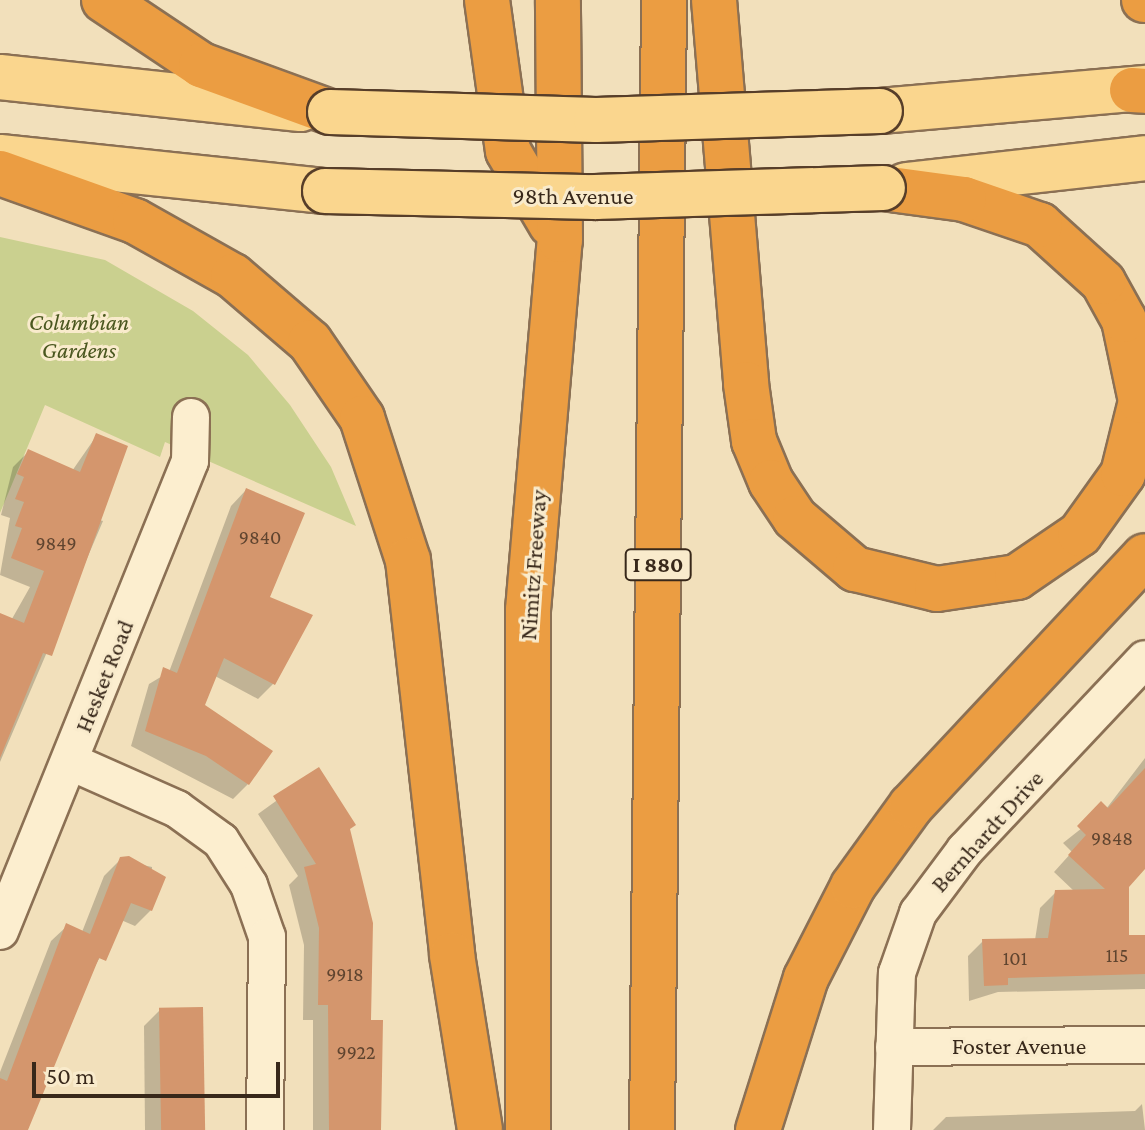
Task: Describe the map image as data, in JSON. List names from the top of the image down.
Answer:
{
  "streets": {
    "highway": ["Nimitz Freeway", "I 880"],
    "main road": ["98th Avenue"],
    "street": ["Hesket Road", "Bernhardt Drive", "Foster Avenue"]
  },
  "crossings": [
    ["Bernhardt Drive", "Foster Avenue"]
  ],
  "parks": ["Columbian Gardens"],
  "house_numbers": [
    "9840",
    "9849",
    "9848",
    "115",
    "101",
    "9918",
    "9922"
  ],
  "scale_bar": "50 m"
}
